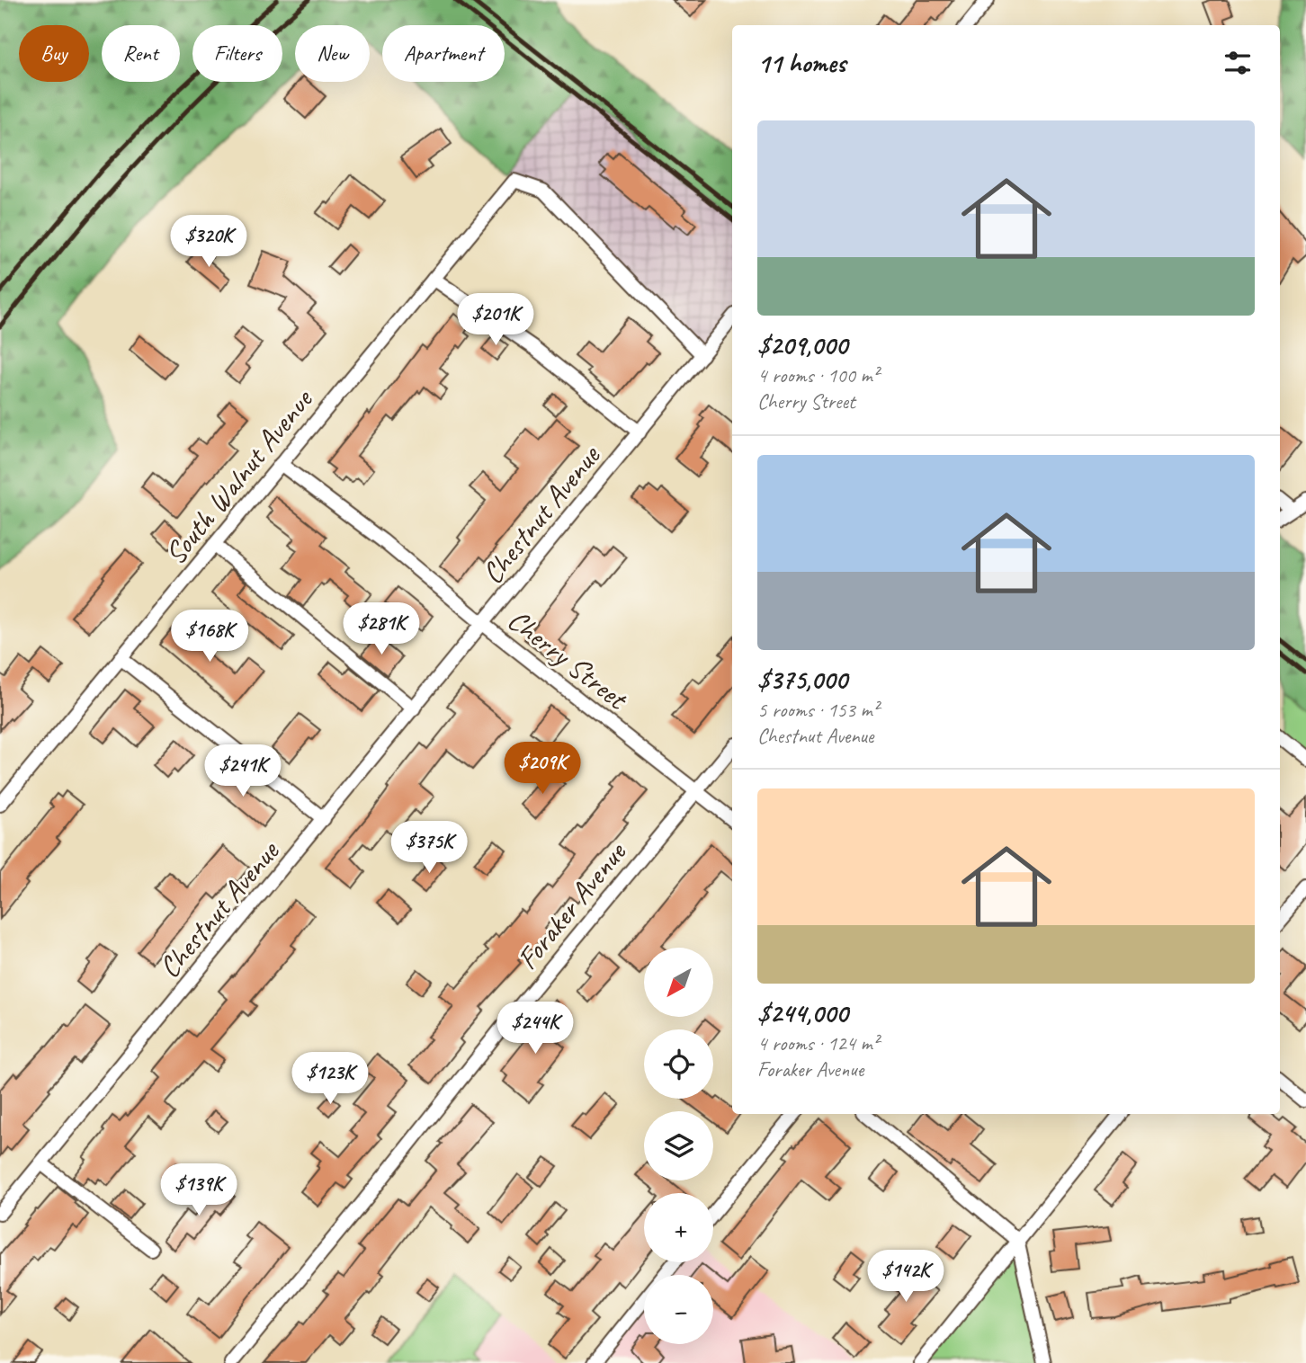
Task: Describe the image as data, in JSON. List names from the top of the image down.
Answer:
{
  "streets": {
    "street": [
      "South Walnut Avenue",
      "Chestnut Avenue",
      "Cherry Street",
      "Foraker Avenue"
    ]
  },
  "crossings": [
    ["South Walnut Avenue", "Chestnut Avenue"],
    ["South Walnut Avenue", "Cherry Street"],
    ["Chestnut Avenue", "Cherry Street"],
    ["Cherry Street", "Foraker Avenue"]
  ],
  "north": "bottom left",
  "page": {
    "chip": [
      "Buy",
      "Rent",
      "Filters",
      "New",
      "Apartment"
    ],
    "heading": "11 homes",
    "list": [
      {
        "name": "$209,000",
        "note": "4 rooms · 100 m² · Cherry Street"
      },
      {
        "name": "$375,000",
        "note": "5 rooms · 153 m² · Chestnut Avenue"
      },
      {
        "name": "$244,000",
        "note": "4 rooms · 124 m² · Foraker Avenue"
      }
    ],
    "price": [
      "$320K",
      "$201K",
      "$281K",
      "$168K",
      "$209K",
      "$241K",
      "$375K",
      "$244K",
      "$123K",
      "$139K",
      "$142K"
    ],
    "map_buttons": ["+", "−"]
  }
}
